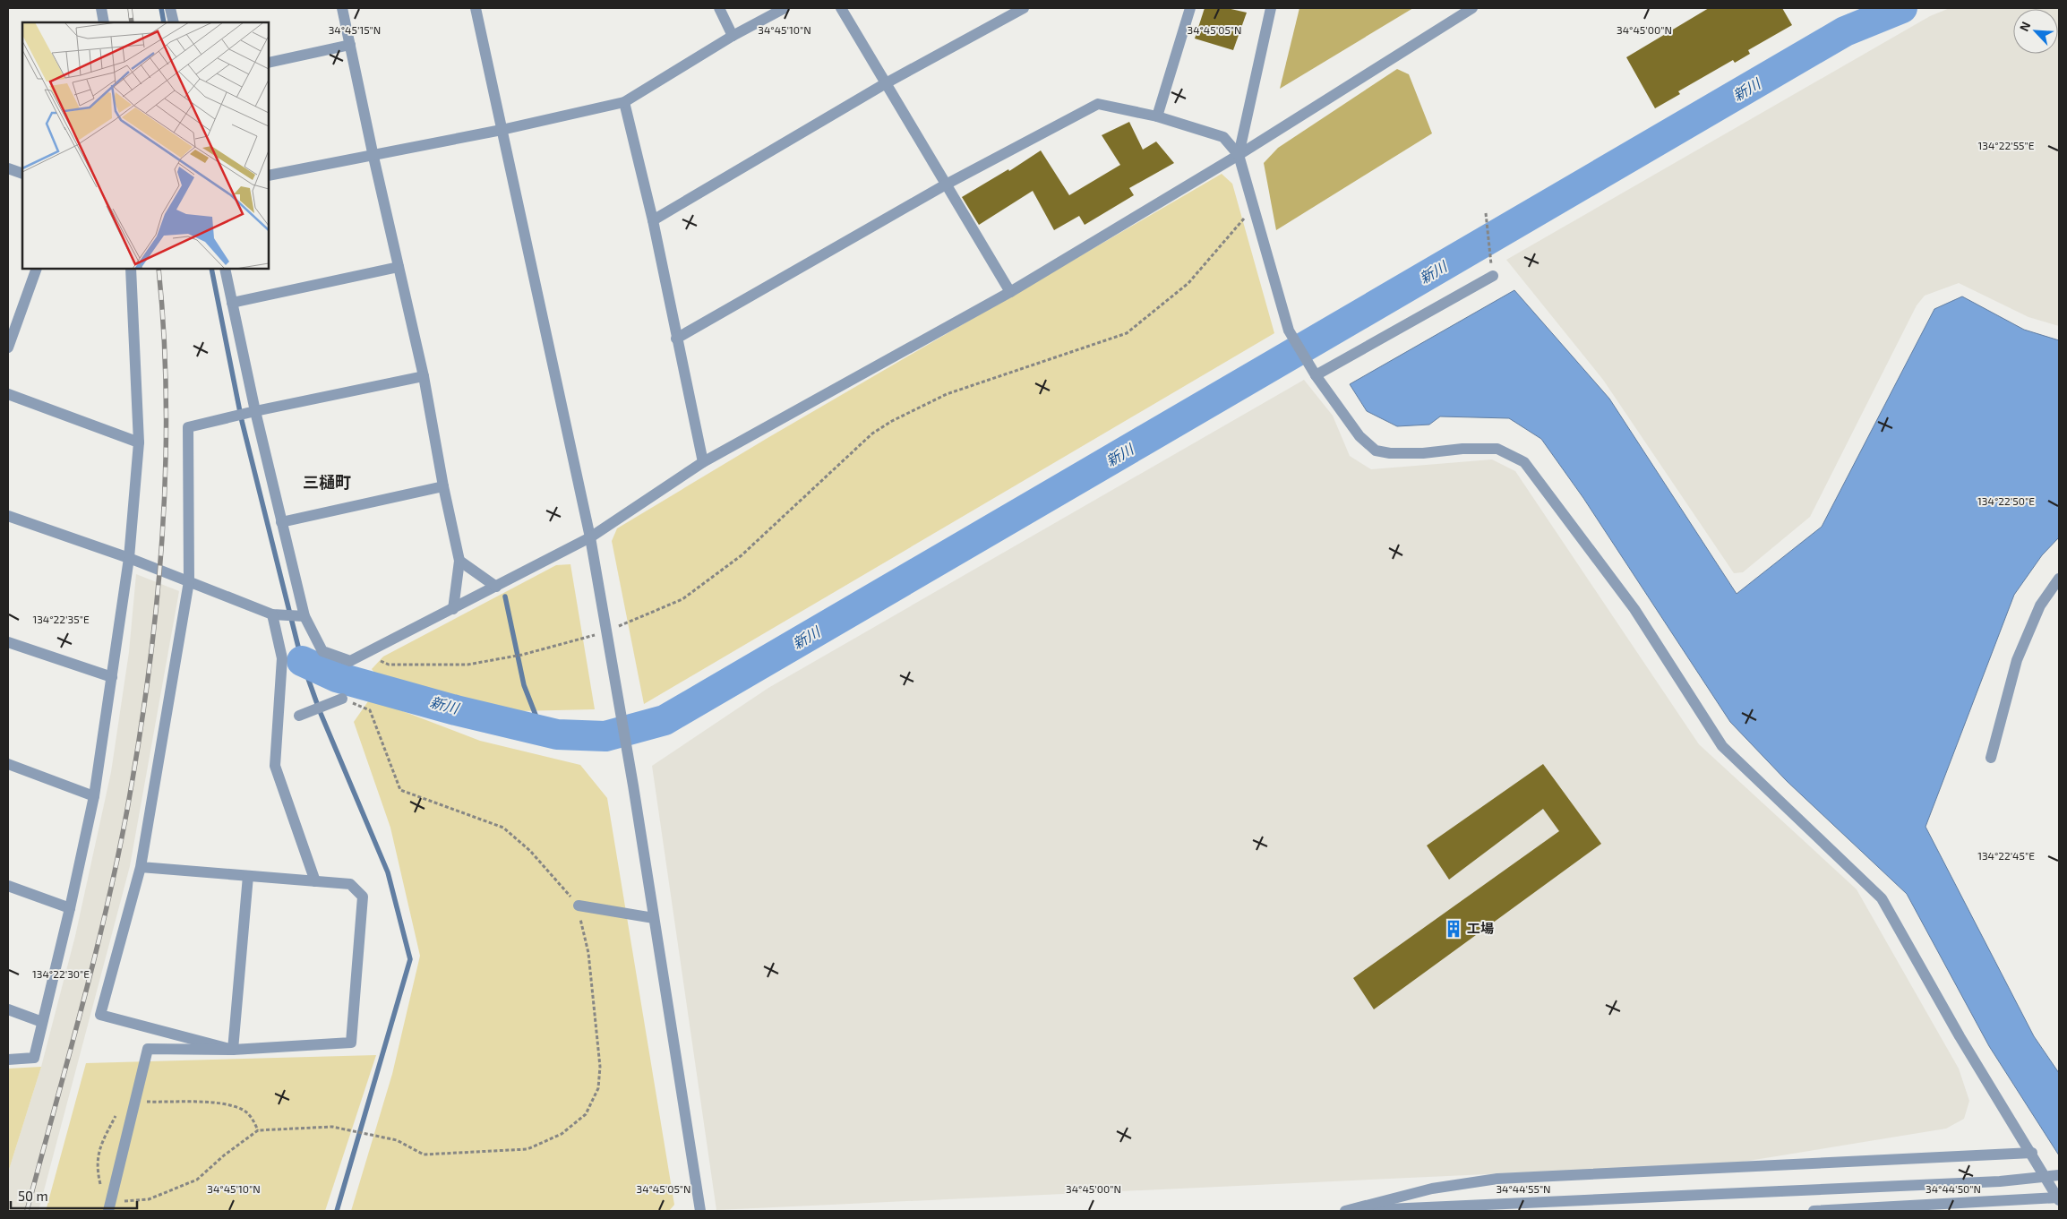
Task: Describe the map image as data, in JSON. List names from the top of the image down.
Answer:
{
  "districts": ["三樋町"],
  "water": ["新川"],
  "places": {
    "building": ["工場"]
  },
  "scale_bar": "50 m",
  "north": "top left",
  "coordinates": [
    "34°45'15\"N",
    "34°45'10\"N",
    "34°45'05\"N",
    "34°45'00\"N",
    "134°22'55\"E",
    "134°22'50\"E",
    "134°22'35\"E",
    "134°22'45\"E",
    "134°22'30\"E",
    "34°44'55\"N",
    "34°44'50\"N"
  ]
}
